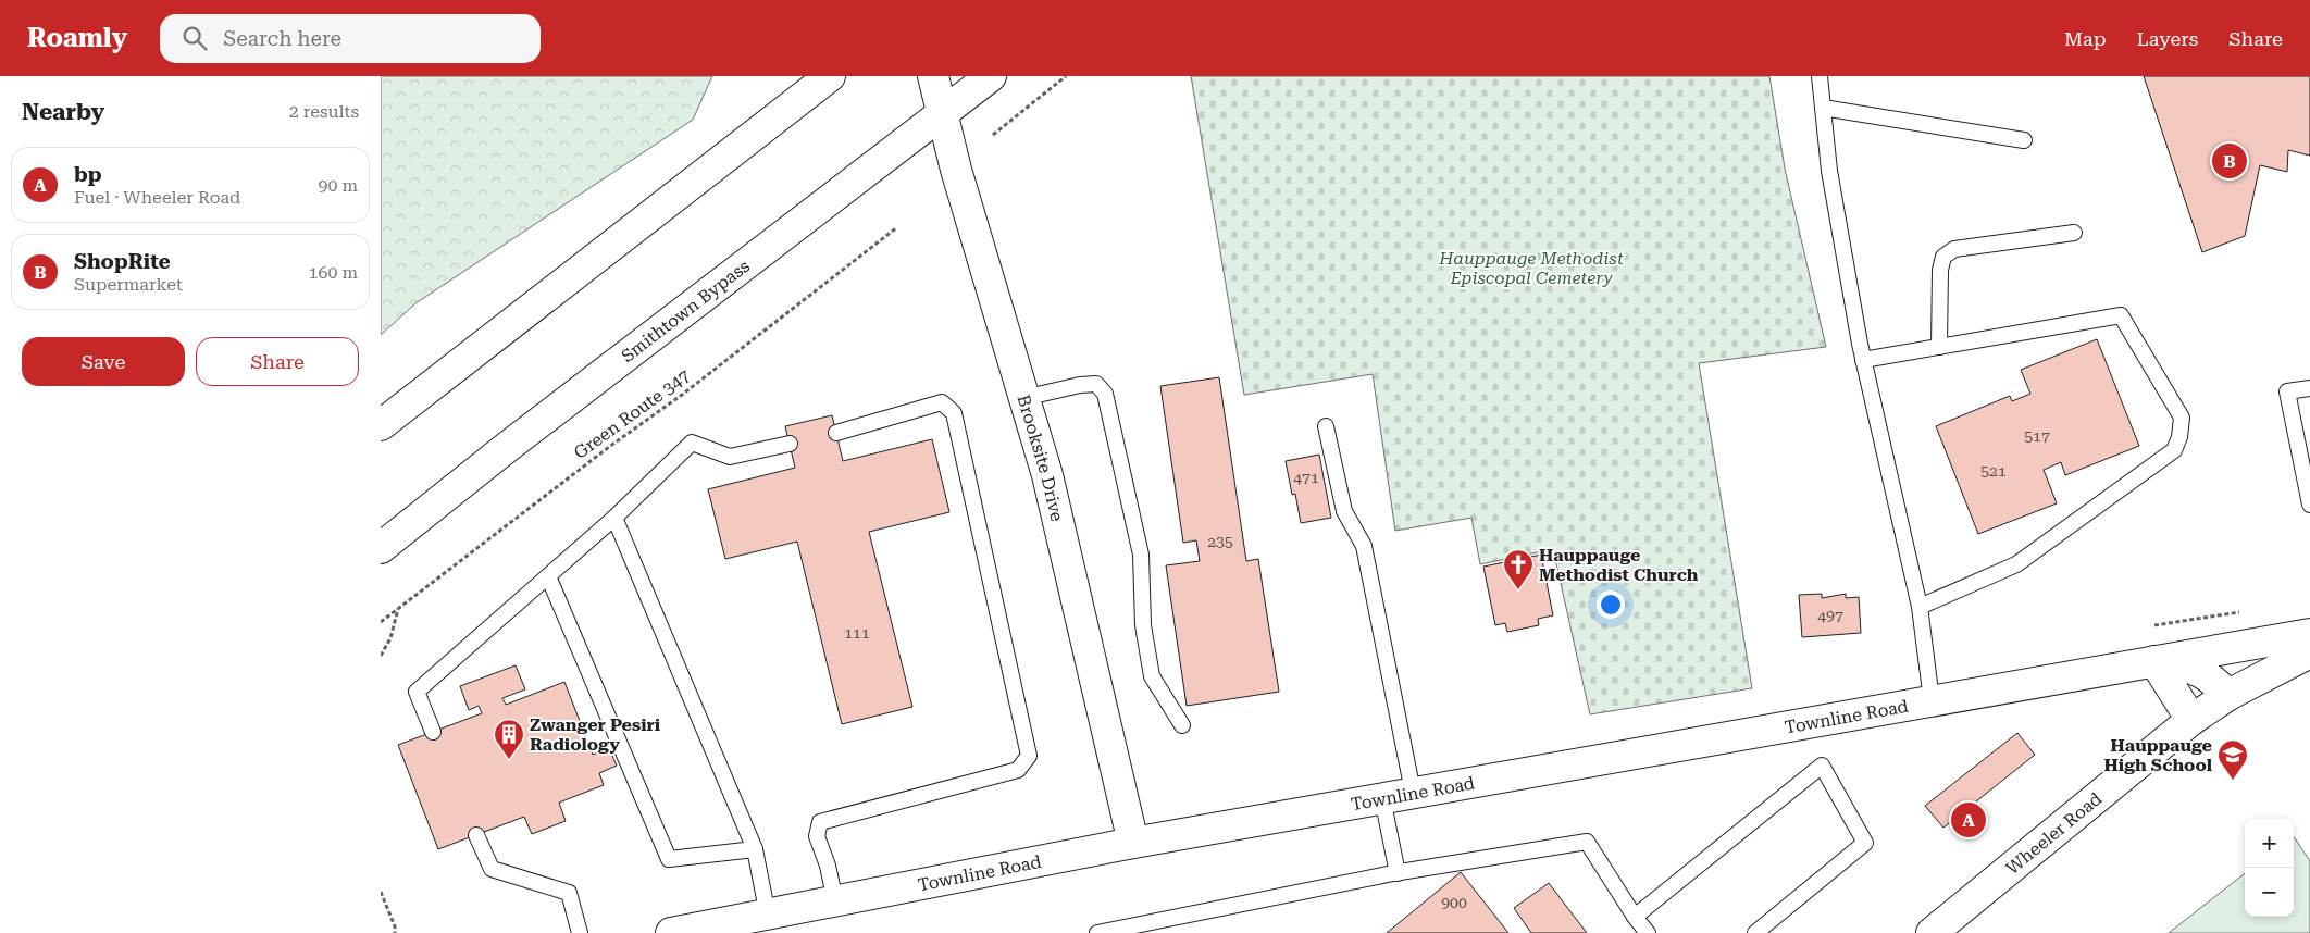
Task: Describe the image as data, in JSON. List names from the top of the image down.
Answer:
{
  "streets": {
    "main road": [
      "Smithtown Bypass",
      "Brooksite Drive",
      "Townline Road",
      "Wheeler Road"
    ],
    "path": ["Green Route 347"]
  },
  "crossings": [
    ["Smithtown Bypass", "Brooksite Drive"],
    ["Brooksite Drive", "Townline Road"],
    ["Townline Road", "Wheeler Road"]
  ],
  "parks": ["Hauppauge Methodist Episcopal Cemetery"],
  "places": {
    "church": ["Hauppauge Methodist Church"],
    "building": ["Zwanger Pesiri Radiology"],
    "school or university": ["Hauppauge High School"]
  },
  "house_numbers": [
    "517",
    "521",
    "471",
    "235",
    "497",
    "111",
    "900"
  ],
  "page": {
    "header": "Roamly",
    "search": "Search here",
    "nav": ["Map", "Layers", "Share"],
    "heading": ["Nearby", "2 results"],
    "pins": ["B", "A"],
    "list": [
      {
        "mark": "A",
        "name": "bp",
        "note": "Fuel · Wheeler Road",
        "value": "90 m"
      },
      {
        "mark": "B",
        "name": "ShopRite",
        "note": "Supermarket",
        "value": "160 m"
      }
    ],
    "buttons": ["Save", "Share"],
    "map_buttons": ["+", "−"]
  }
}
